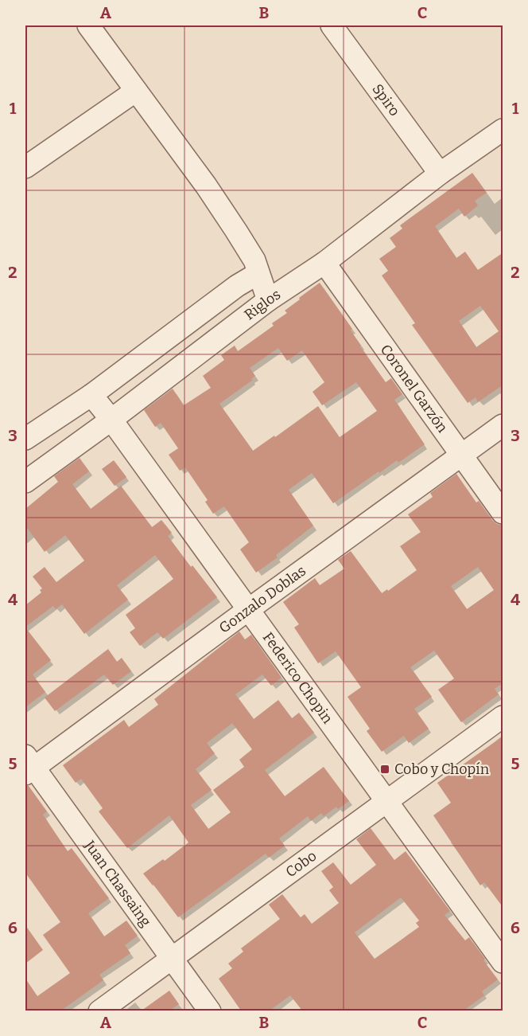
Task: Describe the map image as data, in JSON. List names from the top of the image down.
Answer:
{
  "streets": {
    "street": [
      "Spiro",
      "Riglos",
      "Coronel Garzón",
      "Gonzalo Doblas",
      "Federico Chopin",
      "Cobo",
      "Juan Chassaing"
    ]
  },
  "crossings": [
    ["Spiro", "Riglos"],
    ["Riglos", "Coronel Garzón"],
    ["Riglos", "Federico Chopin"],
    ["Coronel Garzón", "Gonzalo Doblas"],
    ["Gonzalo Doblas", "Federico Chopin"],
    ["Gonzalo Doblas", "Juan Chassaing"],
    ["Federico Chopin", "Cobo"],
    ["Cobo", "Juan Chassaing"]
  ],
  "places": {
    "transit": ["Cobo y Chopín"]
  },
  "grid": {
    "columns": ["A", "B", "C"],
    "rows": [
      "1",
      "2",
      "3",
      "4",
      "5",
      "6"
    ]
  }
}
